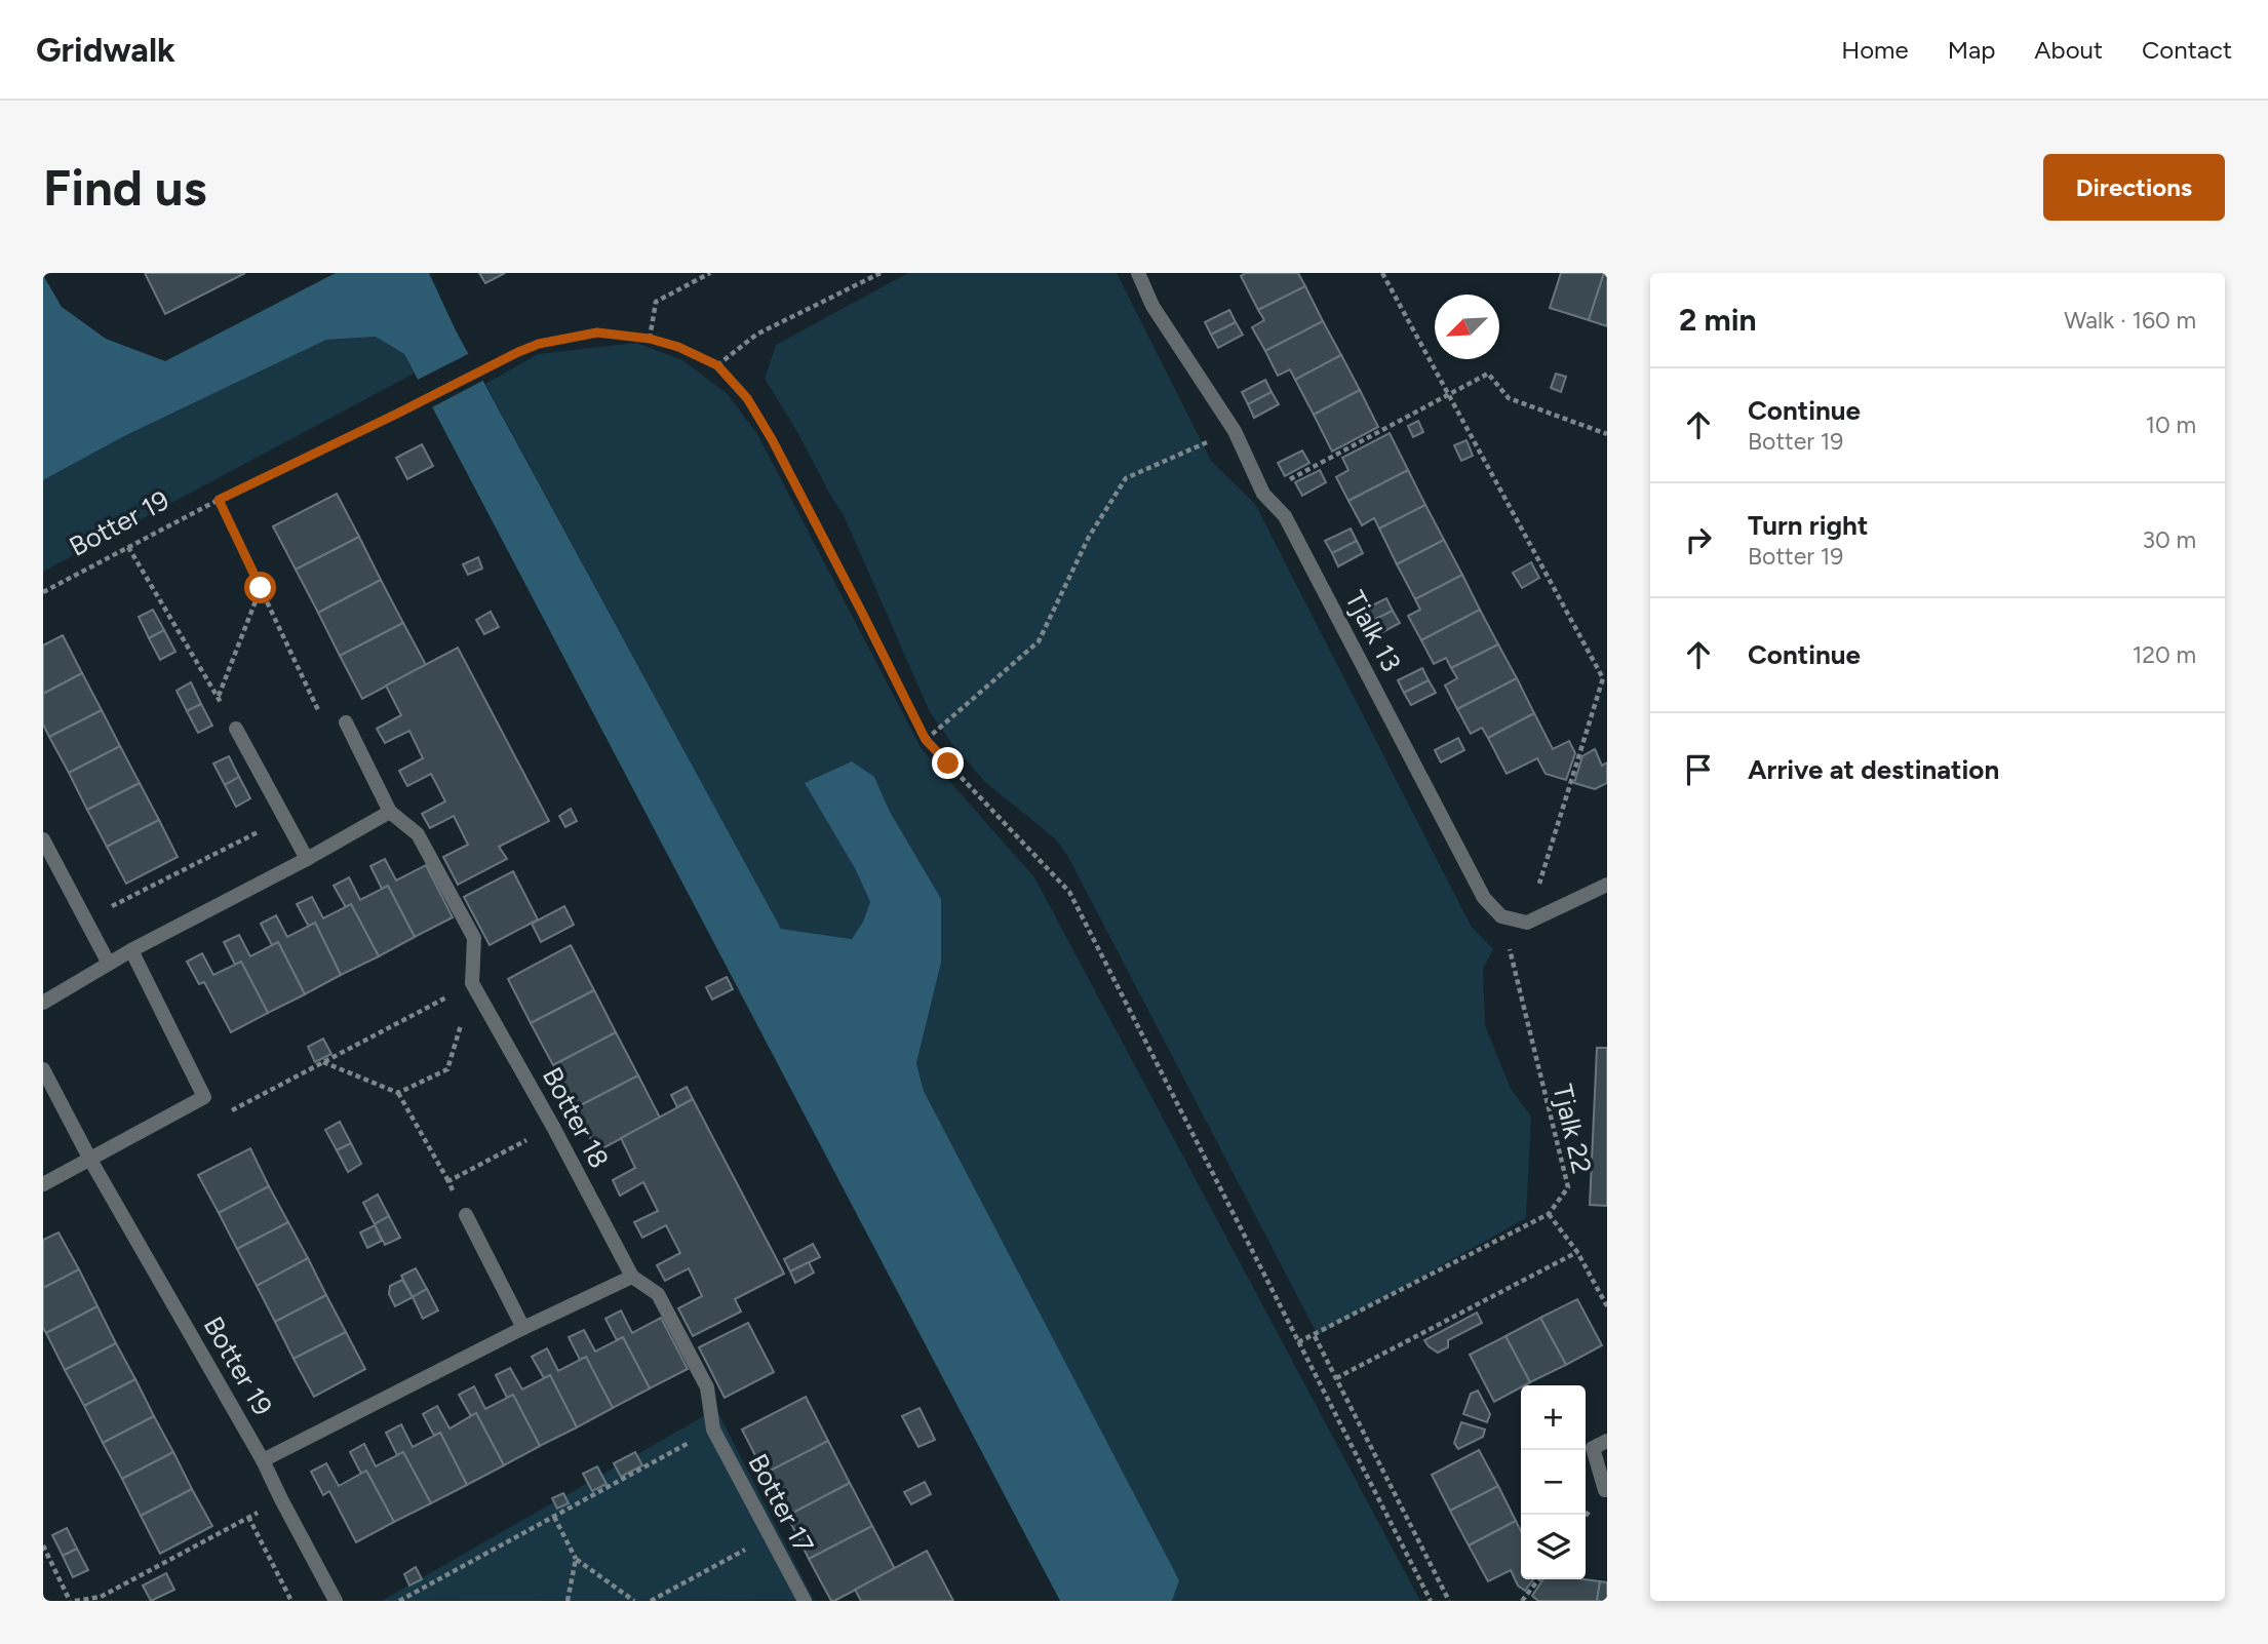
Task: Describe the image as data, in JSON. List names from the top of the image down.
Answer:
{
  "streets": {
    "street": [
      "Botter 19",
      "Tjalk 13",
      "Botter 18",
      "Botter 17"
    ],
    "path": ["Tjalk 22"]
  },
  "crossings": [
    ["Tjalk 13", "Tjalk 22"],
    ["Botter 18", "Botter 17"]
  ],
  "north": "bottom left",
  "page": {
    "header": "Gridwalk",
    "nav": [
      "Home",
      "Map",
      "About",
      "Contact"
    ],
    "buttons": "Directions",
    "title": "Find us",
    "heading": ["2 min", "Walk · 160 m"],
    "list": [
      ["Continue", "Botter 19", "10 m"],
      ["Turn right", "Botter 19", "30 m"],
      ["Continue", "120 m"],
      "Arrive at destination"
    ],
    "map_buttons": ["+", "−"]
  }
}
